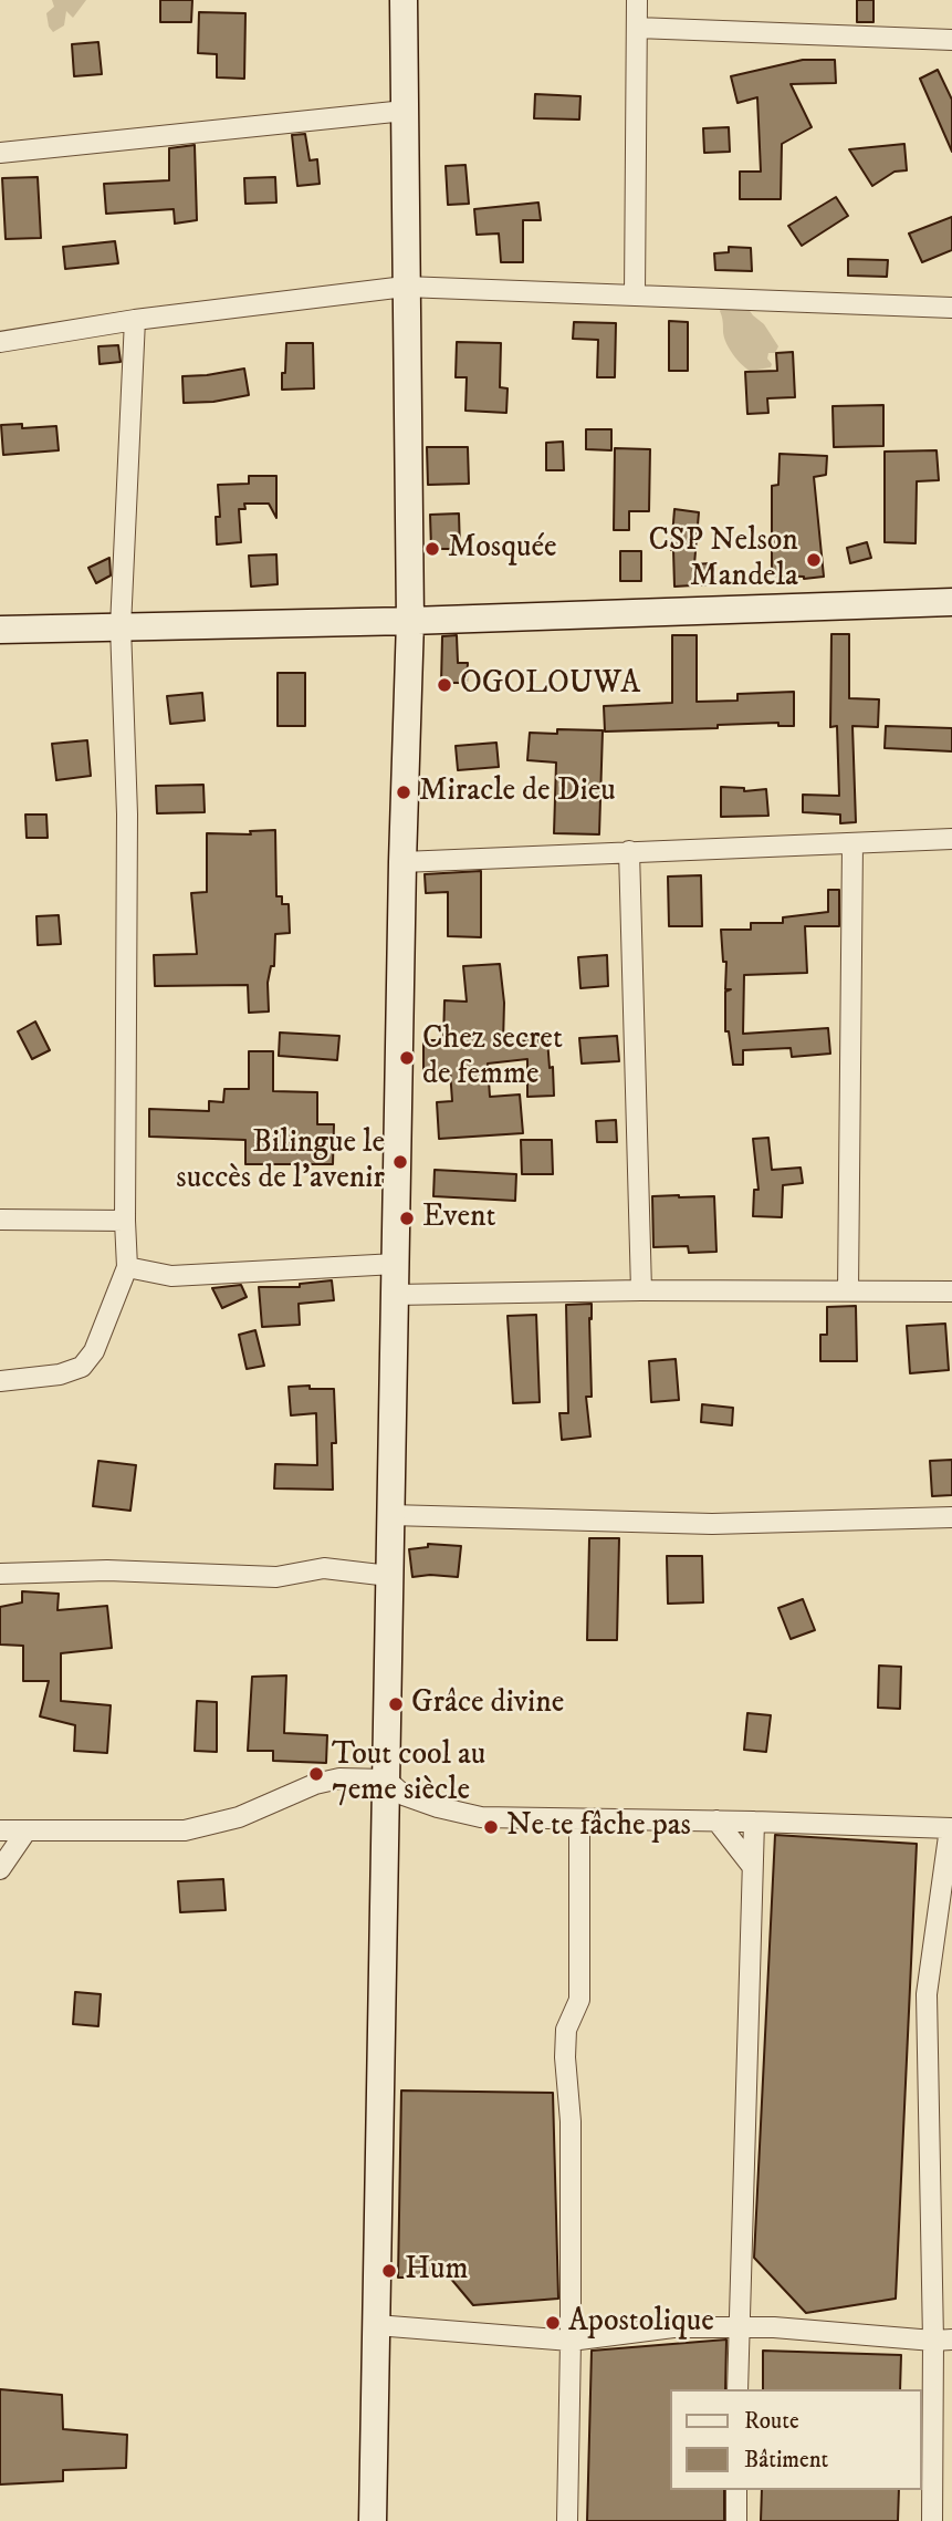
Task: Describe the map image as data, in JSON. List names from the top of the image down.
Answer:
{
  "places": [
    "Mosquée",
    "CSP Nelson Mandela",
    "OGOLOUWA",
    "Miracle de Dieu",
    "Chez secret de femme",
    "Bilingue le succès de l'avenir",
    "Event",
    "Grâce divine",
    "Tout cool au 7eme siècle",
    "Ne te fâche pas",
    "Hum",
    "Apostolique"
  ],
  "legend": ["Route", "Bâtiment"]
}
